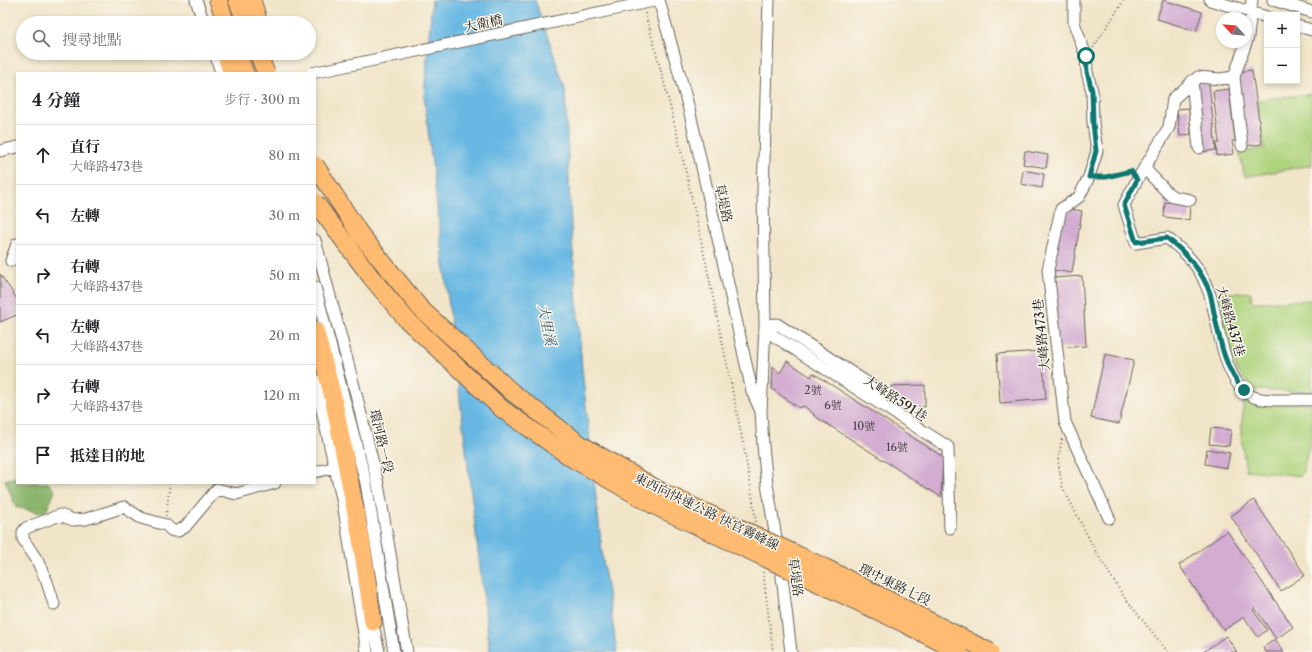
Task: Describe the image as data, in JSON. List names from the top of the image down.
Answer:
{
  "streets": {
    "highway": ["東西向快速公路 快官霧峰線"],
    "street": [
      "大衛橋",
      "草堤路",
      "大峰路437巷",
      "大峰路473巷",
      "大峰路591巷",
      "環河路一段",
      "環中東路七段"
    ]
  },
  "crossings": [
    ["大衛橋", "草堤路"],
    ["草堤路", "大峰路591巷"],
    ["草堤路", "環中東路七段"]
  ],
  "water": ["大里溪"],
  "house_numbers": [
    "2號",
    "6號",
    "10號",
    "16號"
  ],
  "north": "top left",
  "page": {
    "map_buttons": ["+", "−"],
    "search": "搜尋地點",
    "heading": ["4 分鐘", "步行 · 300 m"],
    "list": [
      ["直行", "大峰路473巷", "80 m"],
      ["左轉", "30 m"],
      ["右轉", "大峰路437巷", "50 m"],
      ["左轉", "大峰路437巷", "20 m"],
      ["右轉", "大峰路437巷", "120 m"],
      "抵達目的地"
    ]
  }
}
